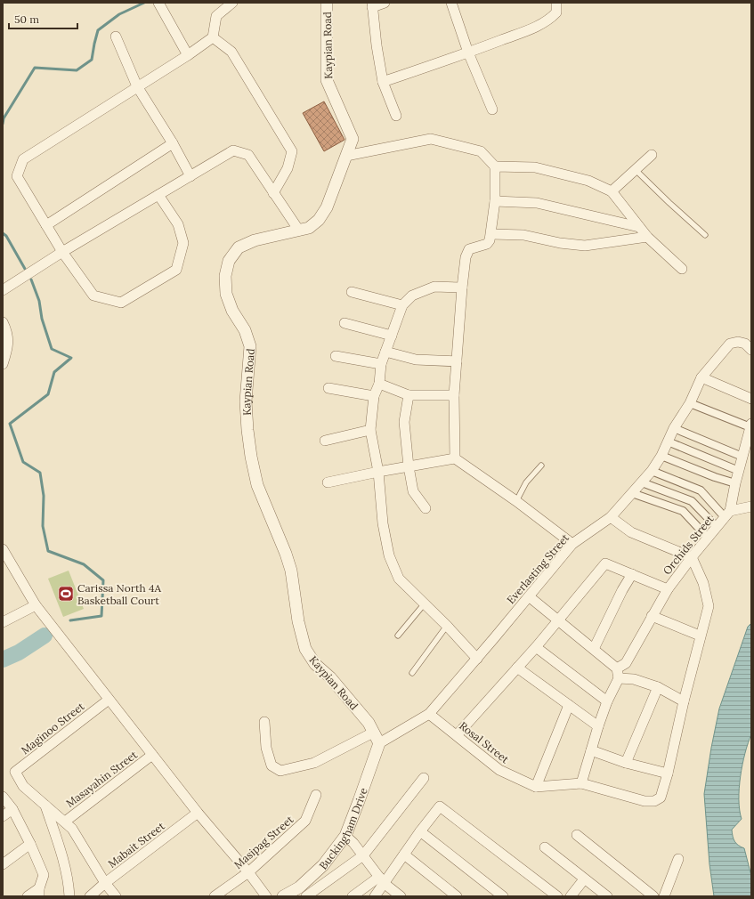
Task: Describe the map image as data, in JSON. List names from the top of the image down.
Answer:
{
  "streets": {
    "street": [
      "Kaypian Road",
      "Orchids Street",
      "Everlasting Street",
      "Maginoo Street",
      "Rosal Street",
      "Masayahin Street",
      "Buckingham Drive",
      "Masipag Street",
      "Mabait Street"
    ]
  },
  "crossings": [
    ["Kaypian Road", "Everlasting Street"],
    ["Kaypian Road", "Buckingham Drive"],
    ["Orchids Street", "Rosal Street"],
    ["Everlasting Street", "Rosal Street"],
    ["Everlasting Street", "Buckingham Drive"],
    ["Maginoo Street", "Masayahin Street"],
    ["Maginoo Street", "Mabait Street"]
  ],
  "places": {
    "sports": ["Carissa North 4A Basketball Court"]
  },
  "scale_bar": "50 m"
}
